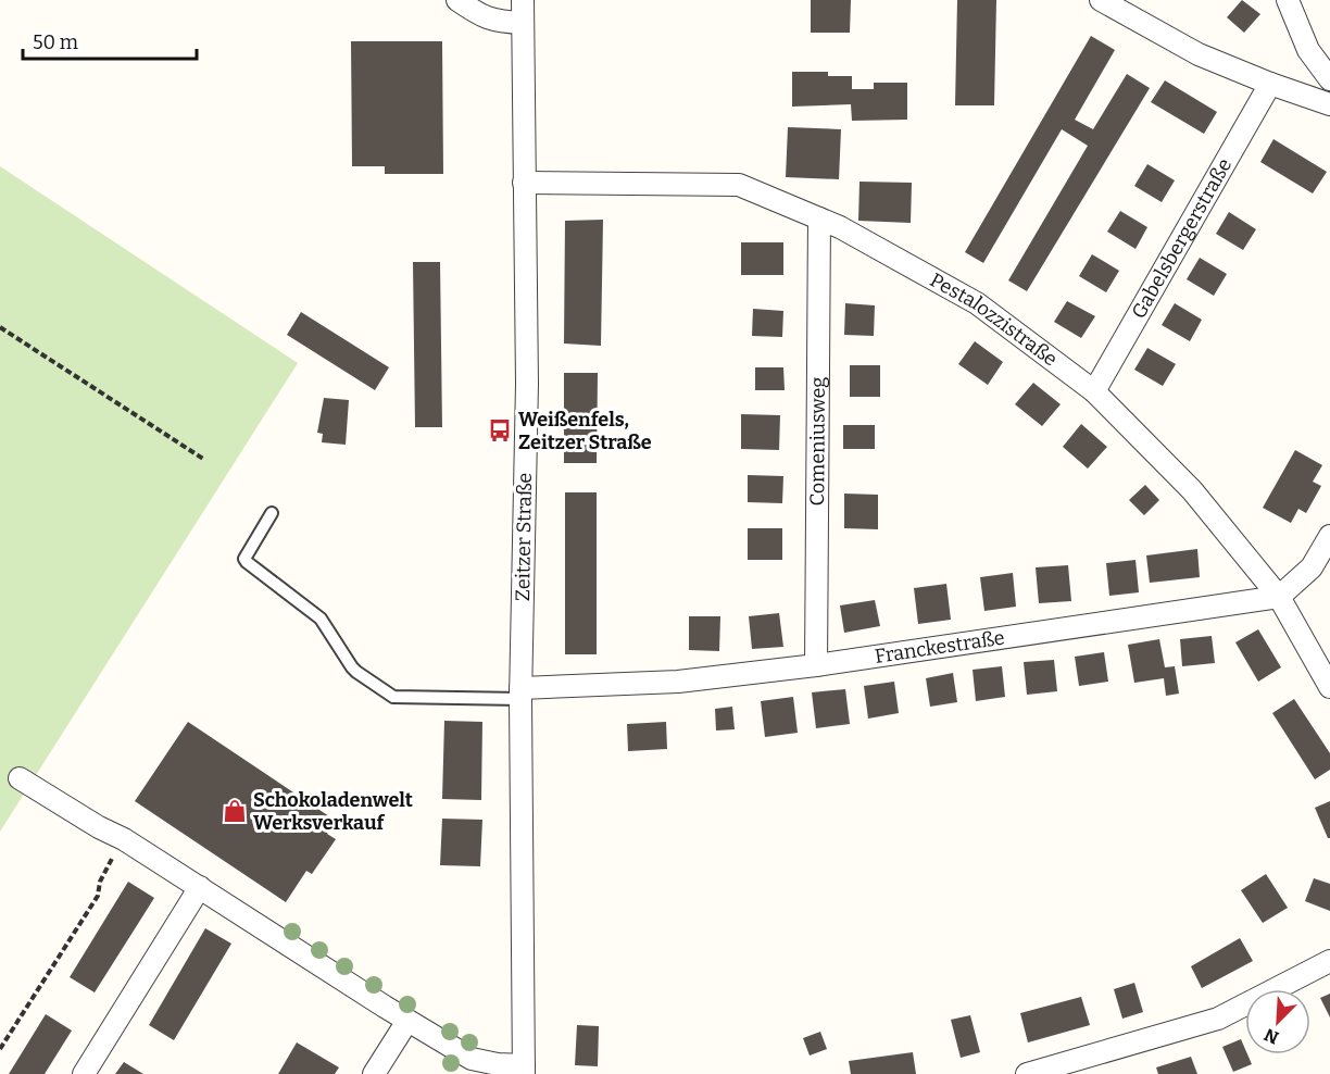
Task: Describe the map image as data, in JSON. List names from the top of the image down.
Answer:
{
  "streets": {
    "street": [
      "Gabelsbergerstraße",
      "Pestalozzistraße",
      "Comeniusweg",
      "Zeitzer Straße",
      "Franckestraße"
    ]
  },
  "crossings": [
    ["Gabelsbergerstraße", "Pestalozzistraße"],
    ["Pestalozzistraße", "Comeniusweg"],
    ["Pestalozzistraße", "Zeitzer Straße"],
    ["Pestalozzistraße", "Franckestraße"],
    ["Comeniusweg", "Franckestraße"],
    ["Zeitzer Straße", "Franckestraße"]
  ],
  "places": {
    "bus stop": ["Weißenfels, Zeitzer Straße"],
    "shop": ["Schokoladenwelt Werksverkauf"]
  },
  "scale_bar": "50 m",
  "north": "bottom left"
}
